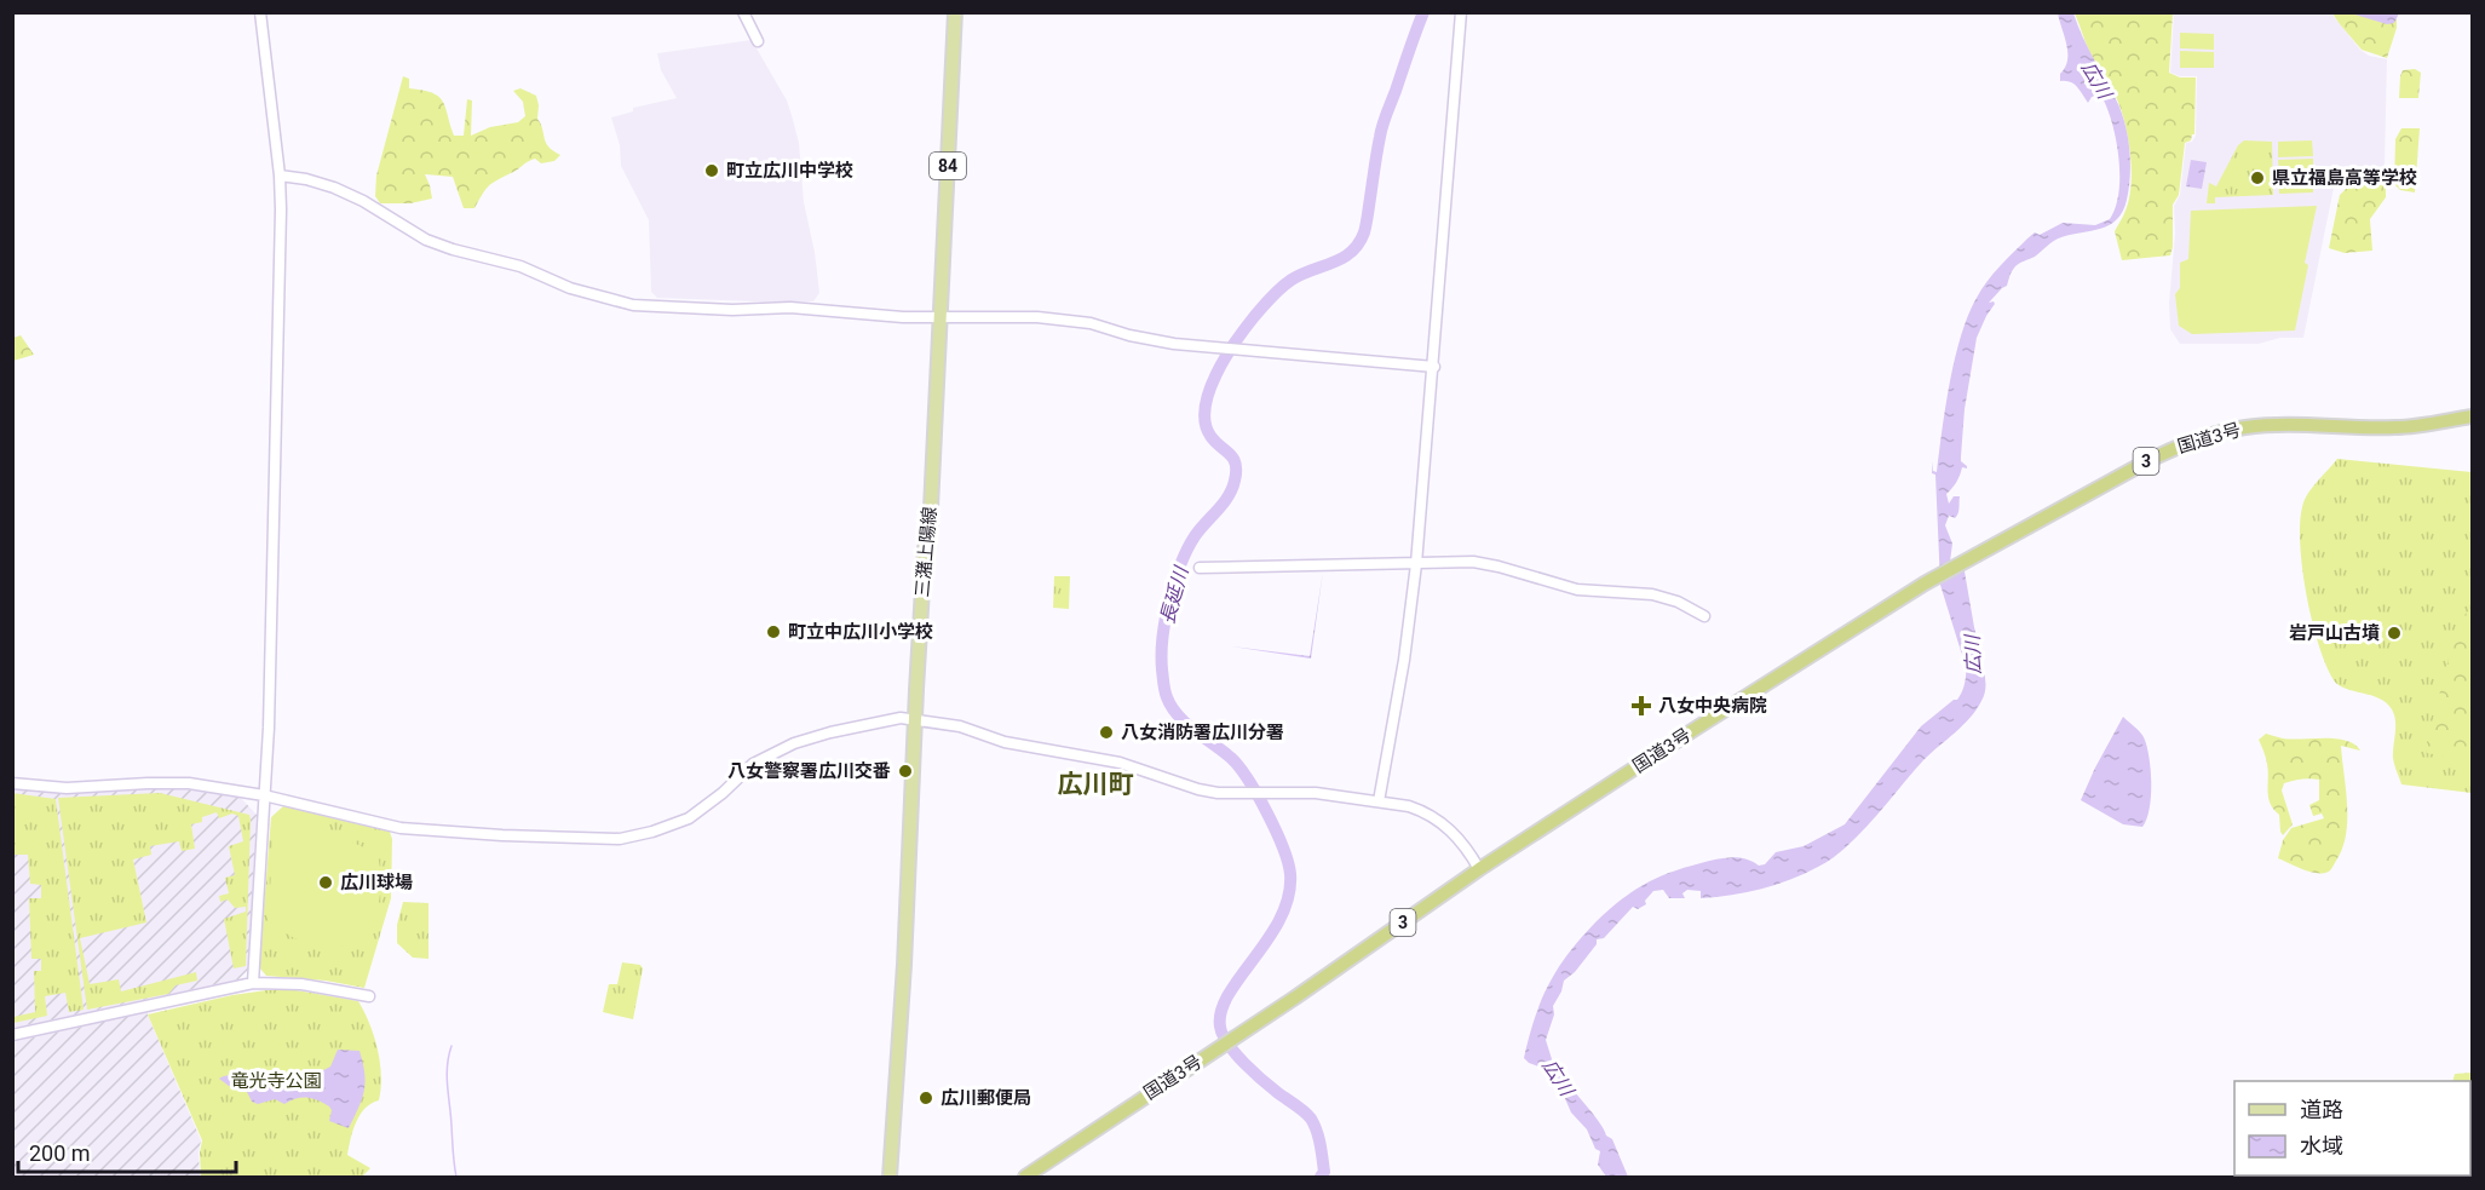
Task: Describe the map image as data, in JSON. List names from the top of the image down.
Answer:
{
  "streets": {
    "highway": ["国道3号", "3"],
    "main road": ["84", "三潴上陽線"]
  },
  "districts": ["広川町"],
  "water": ["広川", "長延川"],
  "parks": ["竜光寺公園"],
  "places": {
    "other": [
      "町立広川中学校",
      "県立福島高等学校",
      "町立中広川小学校",
      "岩戸山古墳",
      "八女消防署広川分署",
      "八女警察署広川交番",
      "広川球場",
      "広川郵便局"
    ],
    "health": ["八女中央病院"]
  },
  "legend": ["道路", "水域"],
  "scale_bar": "200 m"
}
